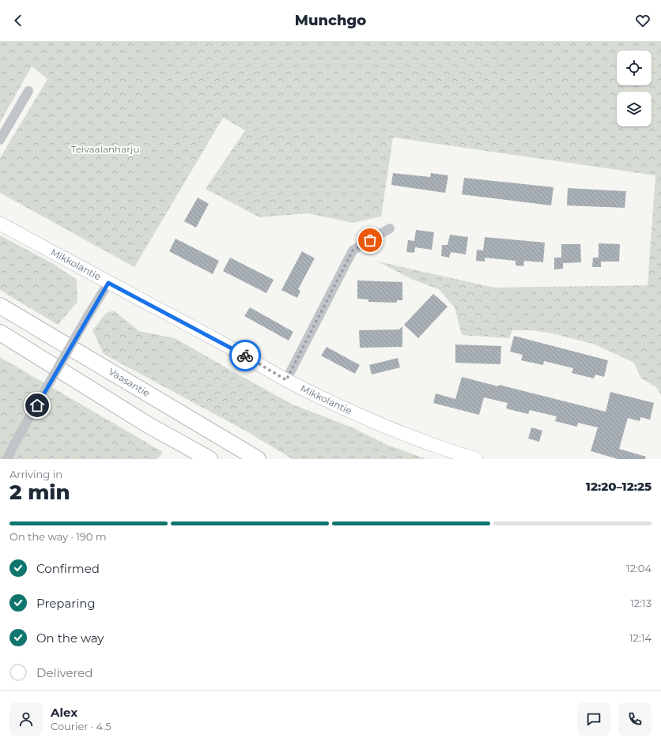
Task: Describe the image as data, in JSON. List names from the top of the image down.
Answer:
{
  "streets": {
    "highway": ["Vaasantie"],
    "main road": ["Mikkolantie"]
  },
  "parks": ["Teivaalanharju"],
  "page": {
    "header": "Munchgo",
    "heading": ["2 min", "Arriving in", "12:20–12:25"],
    "panel": ["Alex", "Courier · 4.5"],
    "bar": "On the way · 190 m",
    "list": [
      ["Confirmed", "12:04"],
      ["Preparing", "12:13"],
      ["On the way", "12:14"],
      "Delivered"
    ]
  }
}
